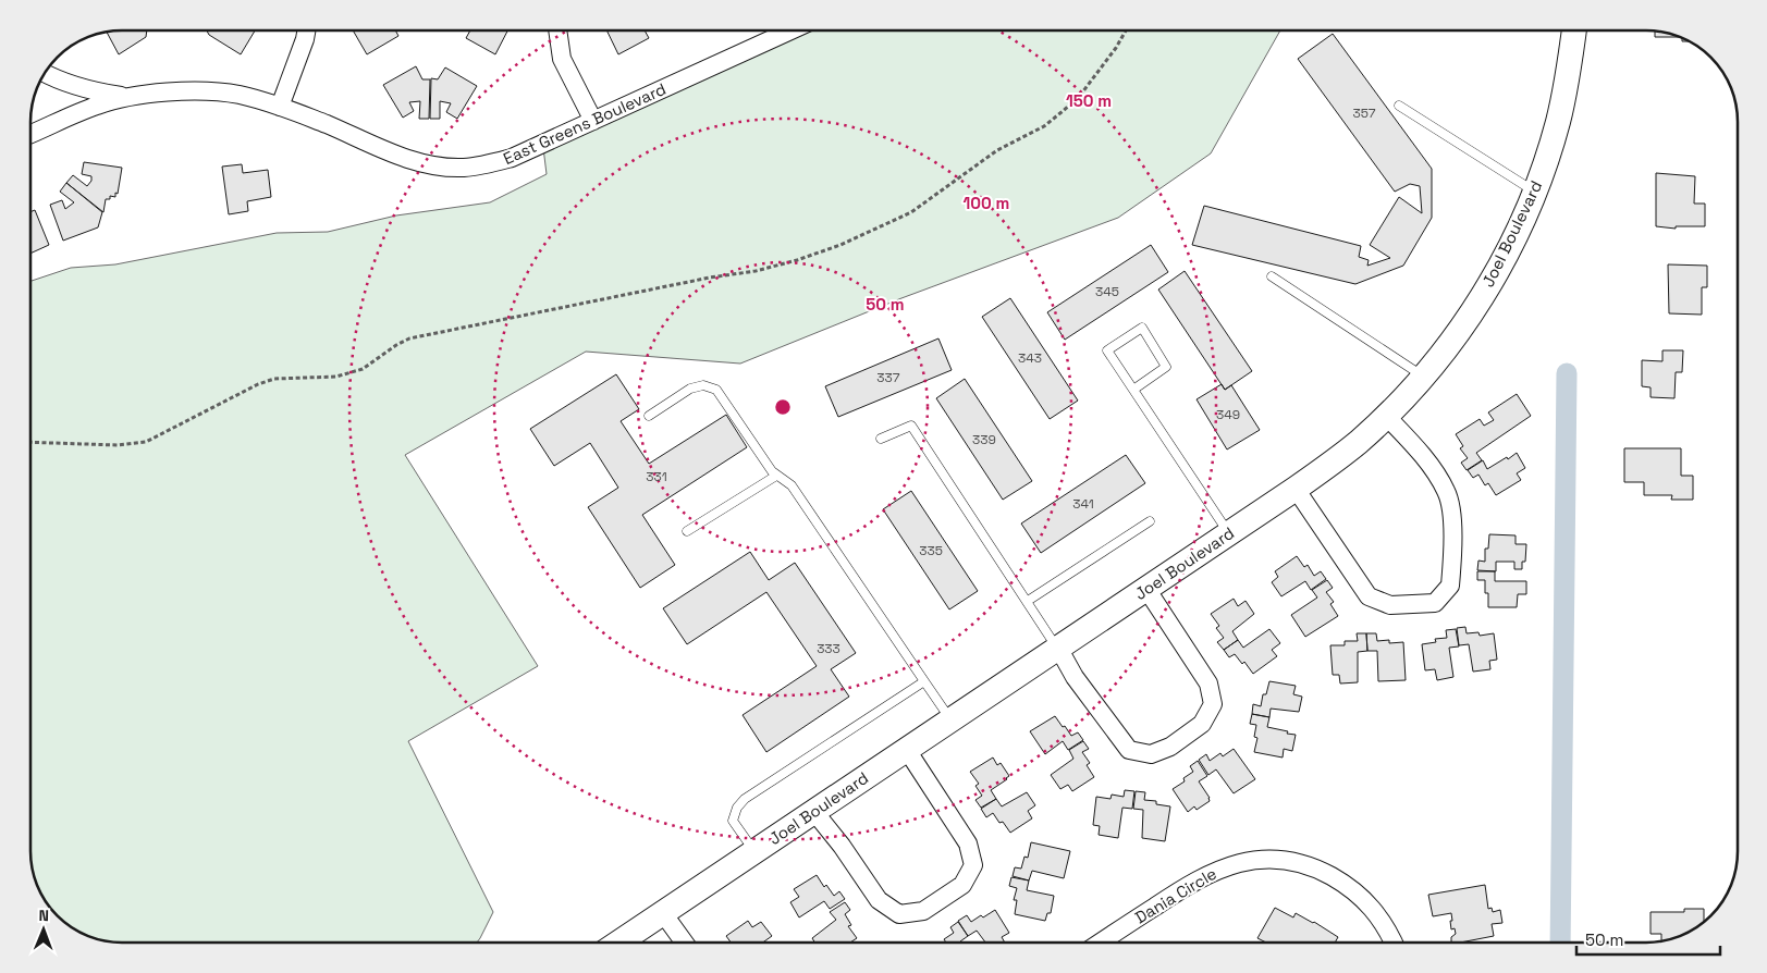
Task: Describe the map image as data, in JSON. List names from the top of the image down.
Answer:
{
  "streets": {
    "main road": ["Joel Boulevard"],
    "street": ["East Greens Boulevard", "Dania Circle"]
  },
  "house_numbers": [
    "357",
    "345",
    "343",
    "337",
    "349",
    "339",
    "331",
    "341",
    "335",
    "333"
  ],
  "scale_bar": "50 m",
  "north": "top",
  "rings": ["150 m", "100 m", "50 m"]
}
